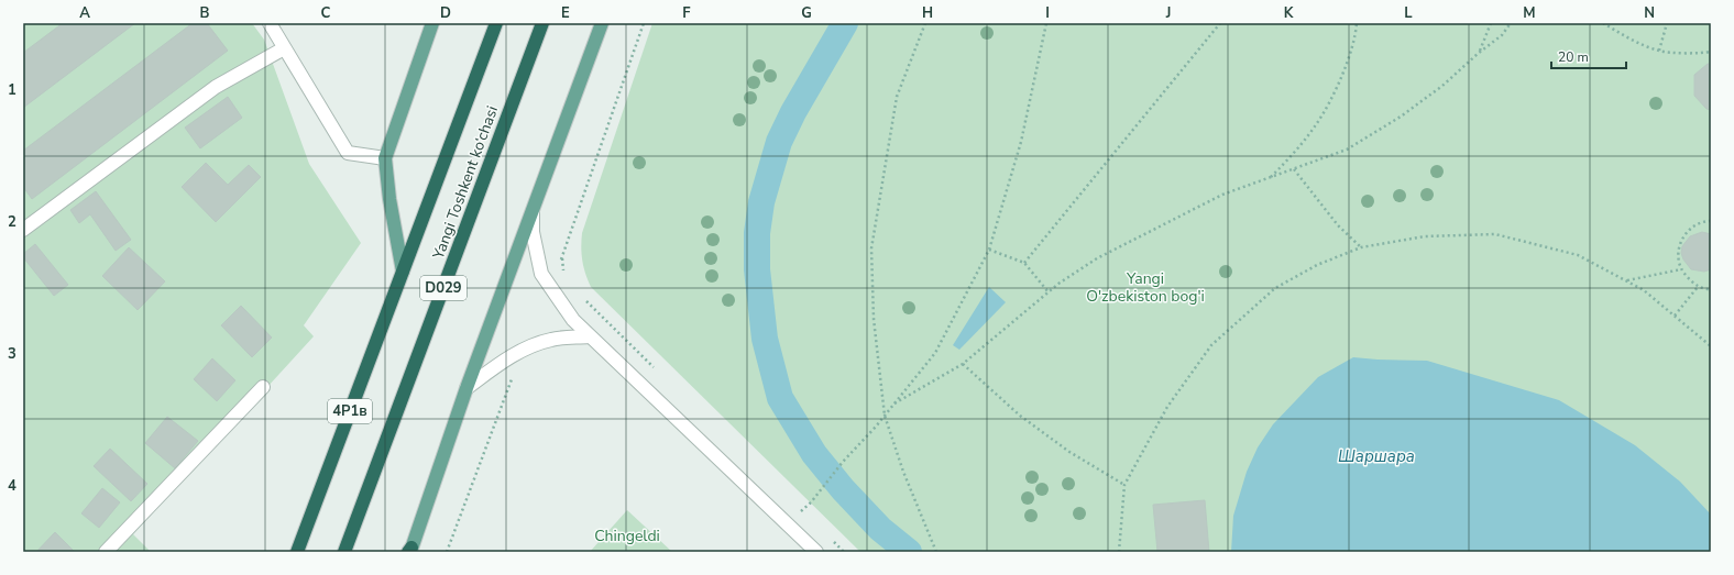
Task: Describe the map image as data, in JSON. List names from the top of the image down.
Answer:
{
  "streets": {
    "highway": ["Yangi Toshkent ko‘chasi", "D029", "4Р1в"]
  },
  "crossings": [
    ["Yangi Toshkent ko‘chasi", "4Р1в"]
  ],
  "water": ["Шаршара"],
  "parks": ["Yangi O'zbekiston bog'i", "Chingeldi"],
  "scale_bar": "20 m",
  "grid": {
    "columns": [
      "A",
      "B",
      "C",
      "D",
      "E",
      "F",
      "G",
      "H",
      "I",
      "J",
      "K",
      "L",
      "M",
      "N"
    ],
    "rows": [
      "1",
      "2",
      "3",
      "4"
    ]
  }
}
